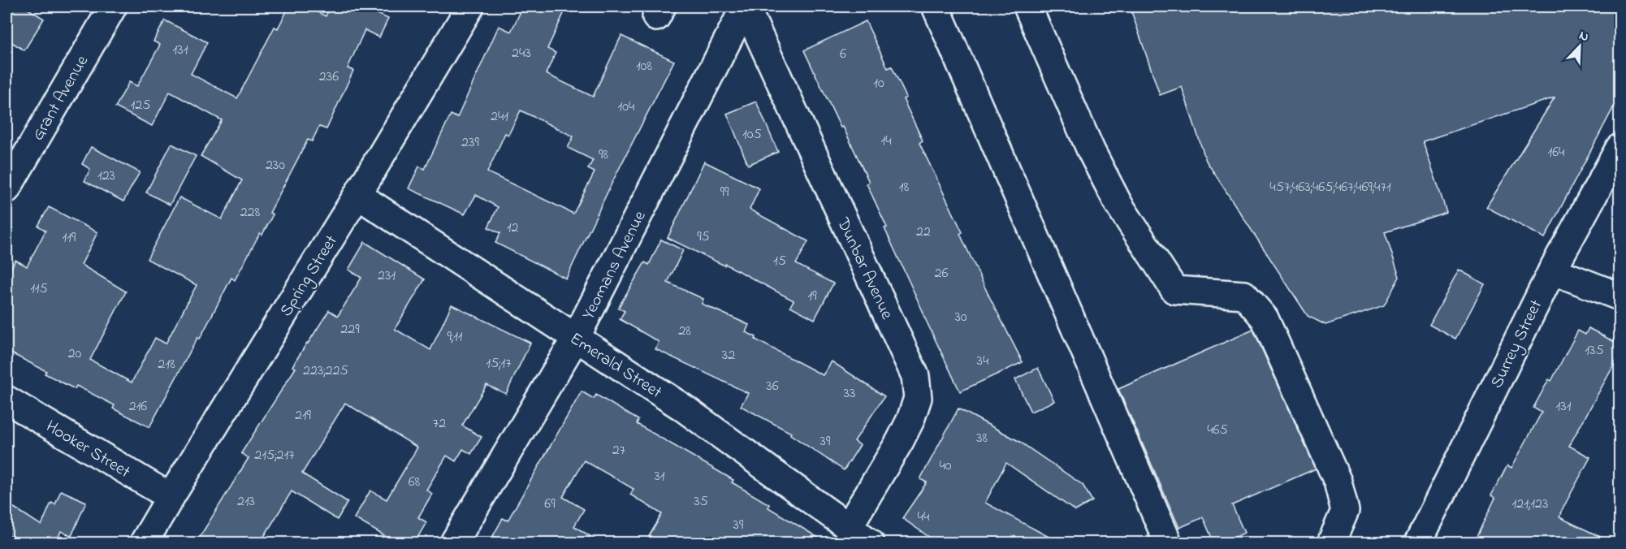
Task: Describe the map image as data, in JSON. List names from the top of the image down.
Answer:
{
  "streets": {
    "street": [
      "Grant Avenue",
      "Yeomans Avenue",
      "Dunbar Avenue",
      "Spring Street",
      "Surrey Street",
      "Emerald Street",
      "Hooker Street"
    ]
  },
  "crossings": [
    ["Yeomans Avenue", "Dunbar Avenue"],
    ["Yeomans Avenue", "Emerald Street"],
    ["Dunbar Avenue", "Emerald Street"],
    ["Spring Street", "Emerald Street"],
    ["Spring Street", "Hooker Street"]
  ],
  "house_numbers": [
    "131",
    "243",
    "6",
    "108",
    "236",
    "10",
    "125",
    "104",
    "241",
    "105",
    "14",
    "239",
    "164",
    "98",
    "230",
    "123",
    "18",
    "457;463;465;467;469;471",
    "99",
    "228",
    "12",
    "22",
    "95",
    "119",
    "15",
    "26",
    "231",
    "115",
    "19",
    "30",
    "229",
    "28",
    "9;11",
    "135",
    "20",
    "32",
    "34",
    "15;17",
    "218",
    "223;225",
    "36",
    "33",
    "216",
    "131",
    "219",
    "72",
    "465",
    "38",
    "39",
    "27",
    "215;217",
    "40",
    "31",
    "68",
    "213",
    "35",
    "69",
    "121;123",
    "44",
    "39"
  ],
  "north": "top right"
}
